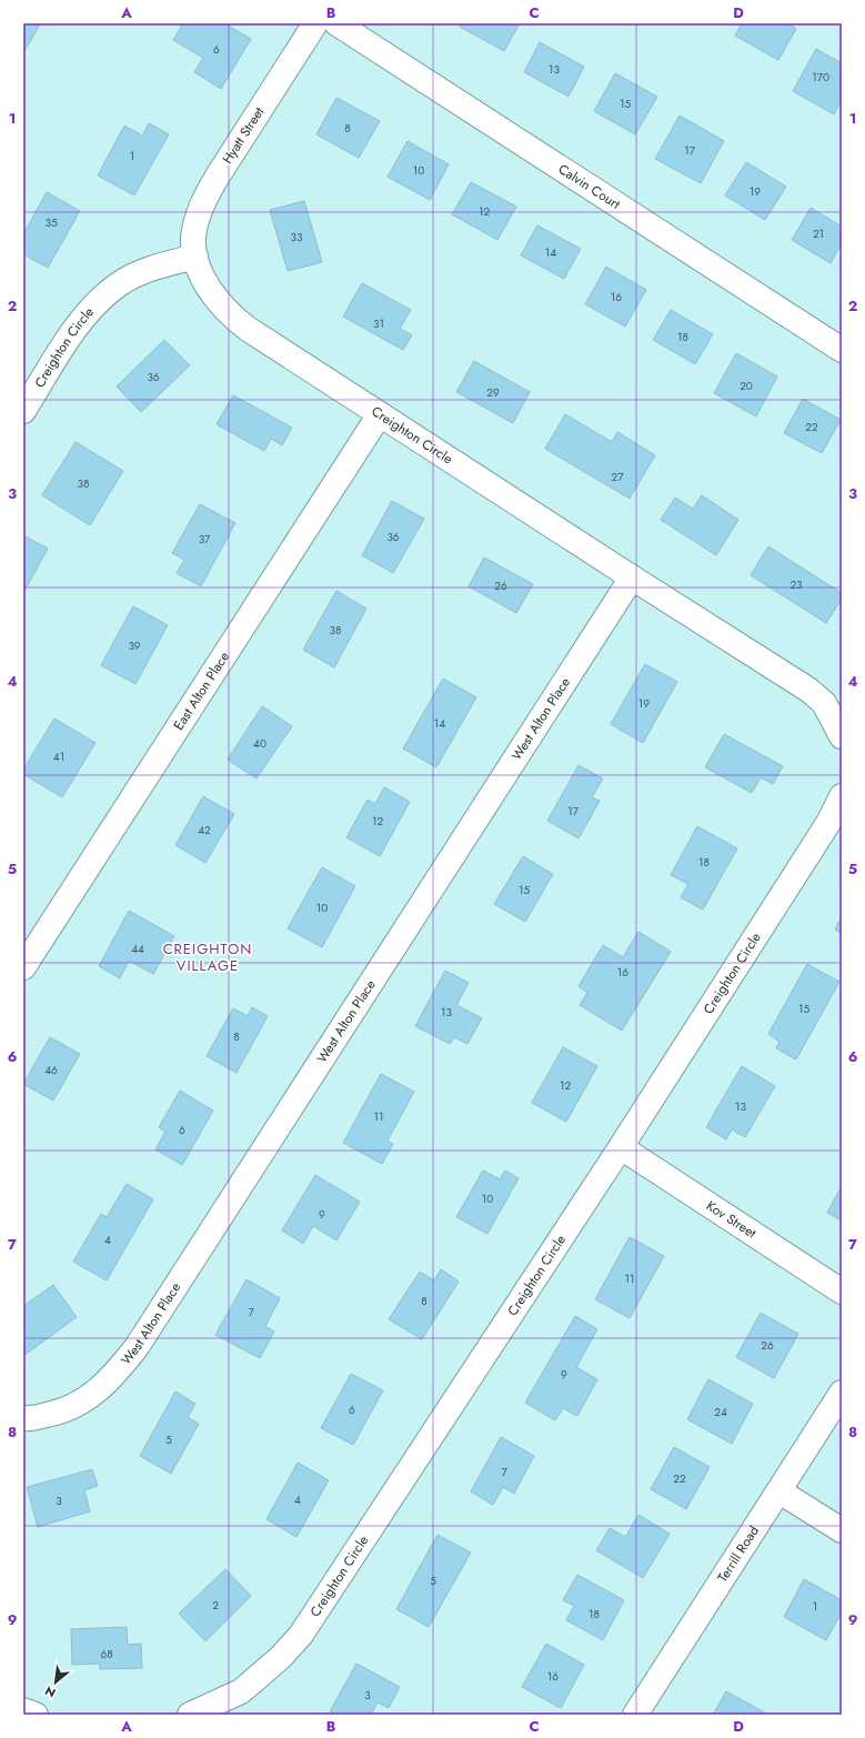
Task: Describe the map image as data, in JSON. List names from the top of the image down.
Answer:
{
  "streets": {
    "street": [
      "Hyatt Street",
      "Calvin Court",
      "Creighton Circle",
      "East Alton Place",
      "West Alton Place",
      "Kov Street",
      "Terrill Road"
    ]
  },
  "crossings": [
    ["Hyatt Street", "Creighton Circle"],
    ["Creighton Circle", "East Alton Place"],
    ["Creighton Circle", "West Alton Place"],
    ["Creighton Circle", "Kov Street"]
  ],
  "districts": ["CREIGHTON VILLAGE"],
  "house_numbers": [
    "6",
    "13",
    "170",
    "15",
    "8",
    "17",
    "1",
    "10",
    "19",
    "12",
    "35",
    "21",
    "33",
    "14",
    "16",
    "31",
    "18",
    "36",
    "20",
    "29",
    "22",
    "27",
    "38",
    "36",
    "37",
    "23",
    "26",
    "38",
    "39",
    "19",
    "14",
    "40",
    "41",
    "17",
    "12",
    "42",
    "18",
    "15",
    "10",
    "44",
    "16",
    "15",
    "13",
    "8",
    "46",
    "12",
    "13",
    "11",
    "6",
    "10",
    "9",
    "4",
    "11",
    "8",
    "7",
    "26",
    "9",
    "6",
    "24",
    "5",
    "7",
    "22",
    "4",
    "3",
    "5",
    "2",
    "1",
    "18",
    "68",
    "16",
    "3"
  ],
  "north": "bottom left",
  "grid": {
    "columns": [
      "A",
      "B",
      "C",
      "D"
    ],
    "rows": [
      "1",
      "2",
      "3",
      "4",
      "5",
      "6",
      "7",
      "8",
      "9"
    ]
  }
}
